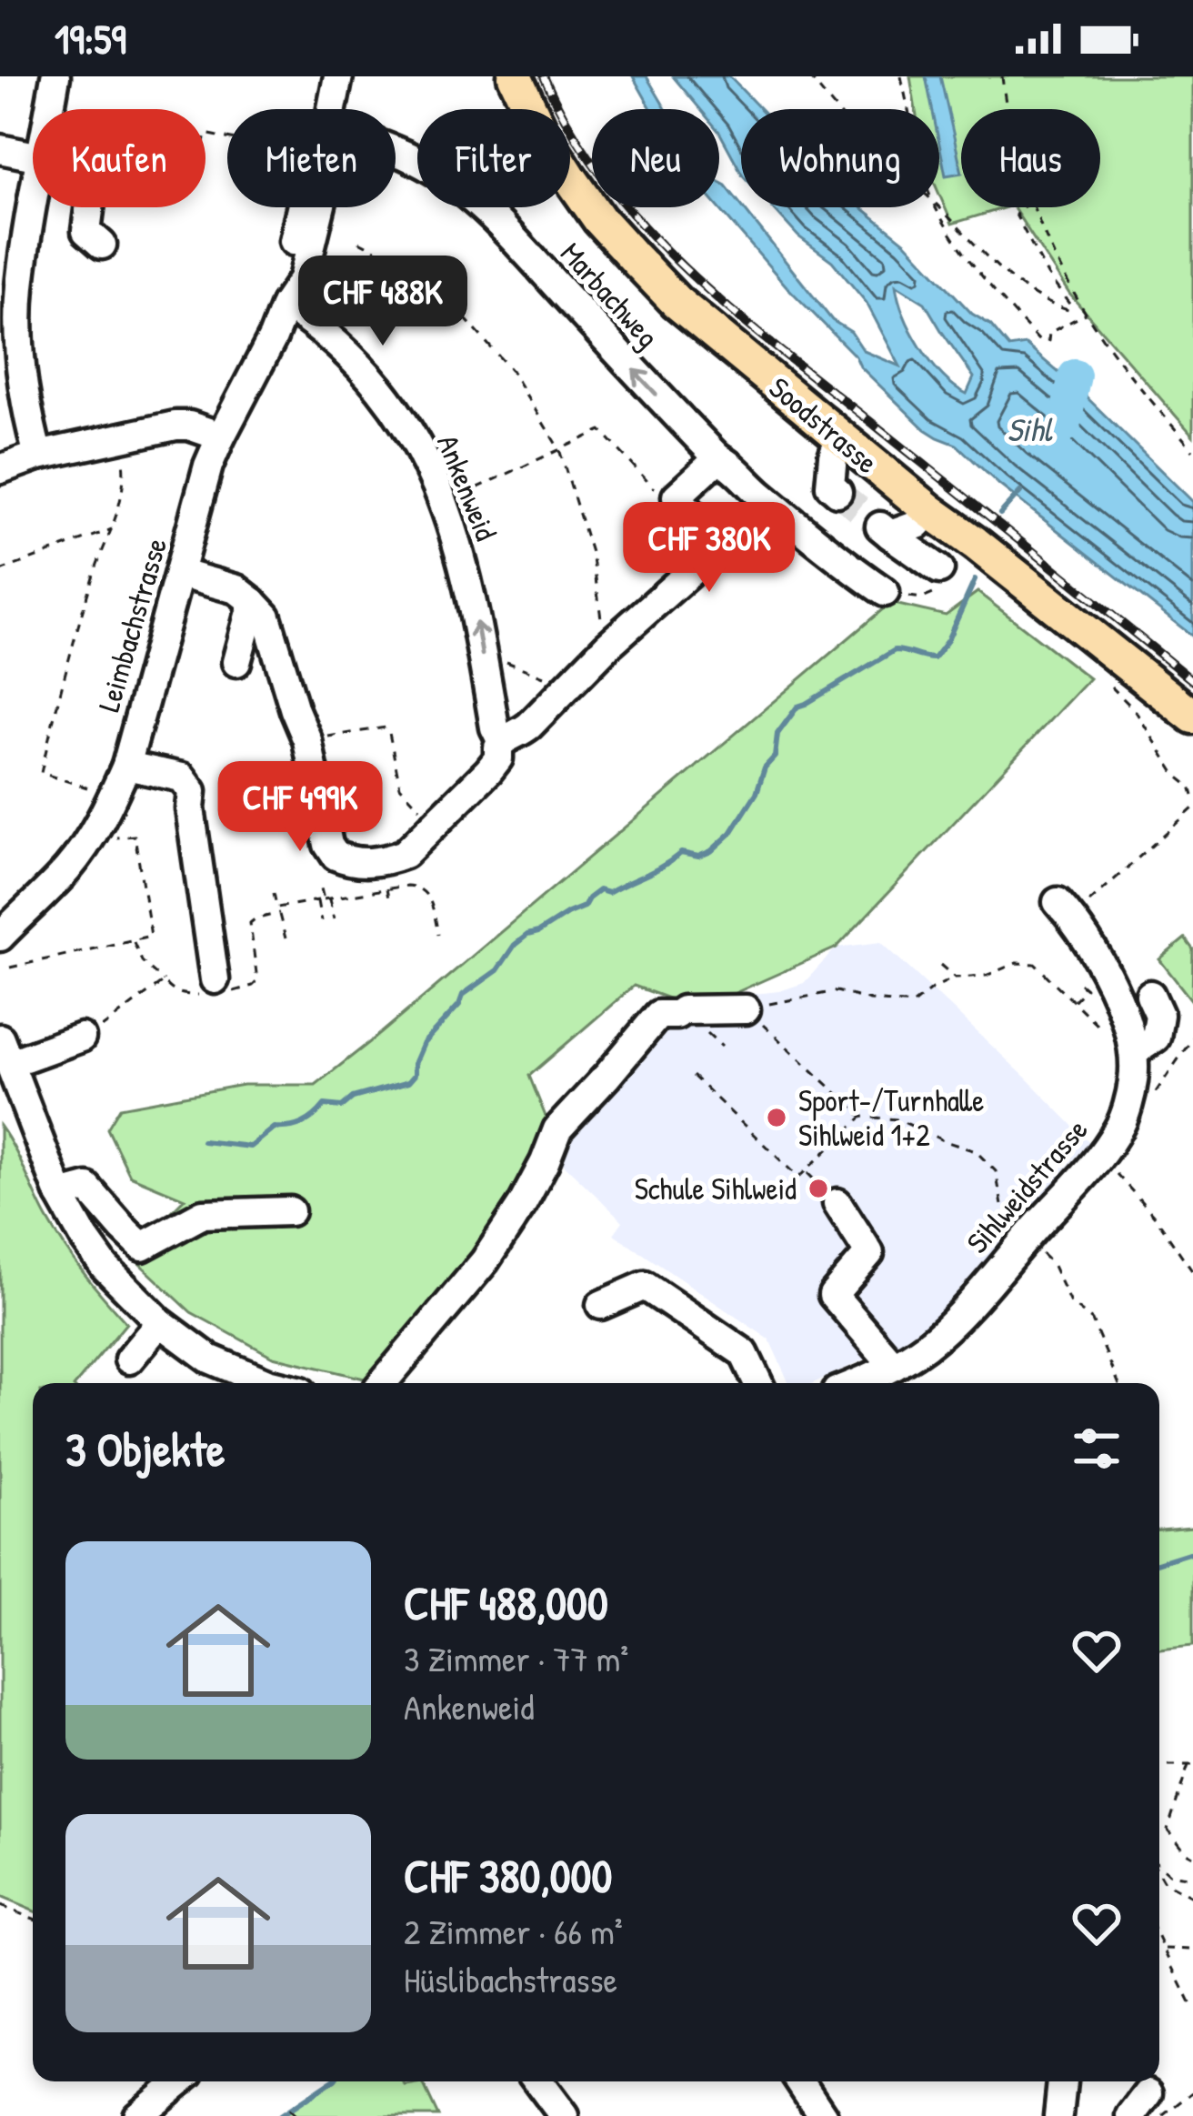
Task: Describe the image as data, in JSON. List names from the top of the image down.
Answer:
{
  "streets": {
    "main road": ["Soodstrasse"],
    "street": [
      "Marbachweg",
      "Ankenweid",
      "Leimbachstrasse",
      "Sihlweidstrasse"
    ]
  },
  "crossings": [
    ["Ankenweid", "Leimbachstrasse"]
  ],
  "one_way": ["Marbachweg", "Ankenweid"],
  "water": ["Sihl"],
  "places": ["Sport-/Turnhalle Sihlweid 1+2", "Schule Sihlweid"],
  "page": {
    "status": "19:59",
    "chip": [
      "Kaufen",
      "Mieten",
      "Filter",
      "Neu",
      "Wohnung",
      "Haus"
    ],
    "price": ["CHF 488K", "CHF 380K", "CHF 499K"],
    "heading": "3 Objekte",
    "list": [
      {
        "name": "CHF 488,000",
        "note": "3 Zimmer · 77 m² · Ankenweid"
      },
      {
        "name": "CHF 380,000",
        "note": "2 Zimmer · 66 m² · Hüslibachstrasse"
      }
    ]
  }
}
